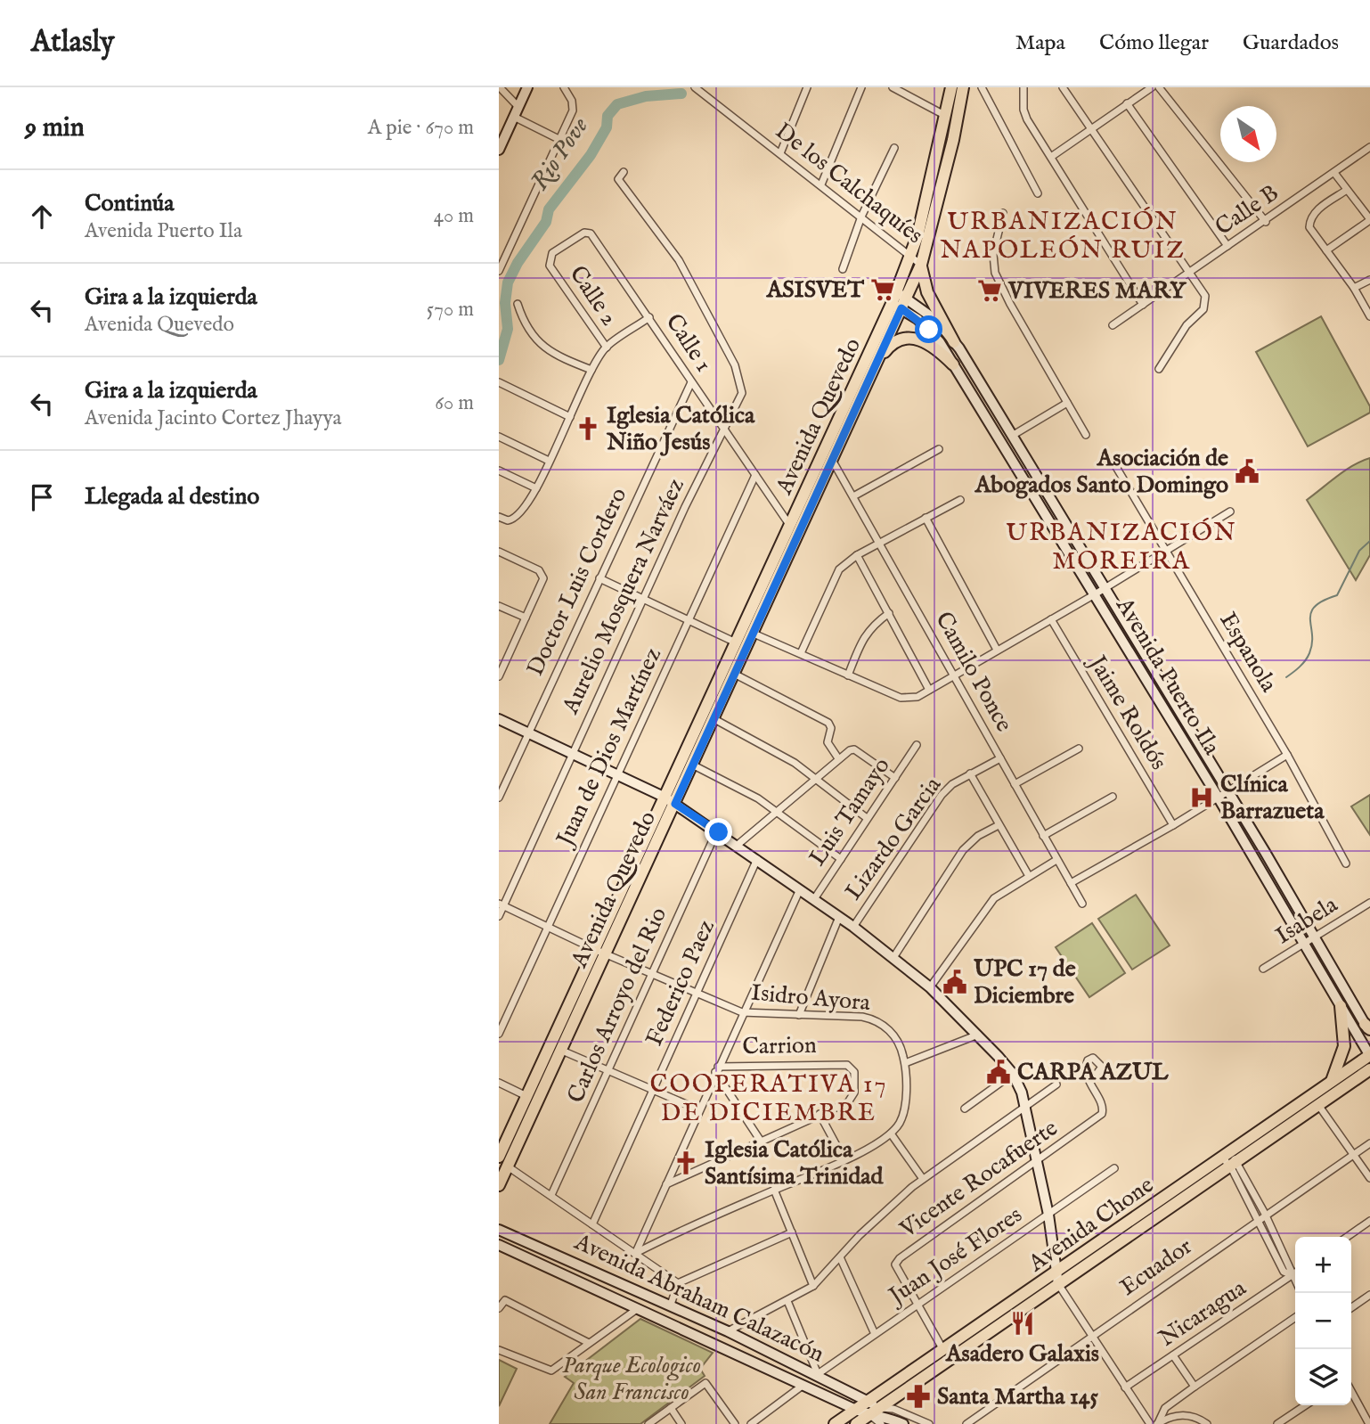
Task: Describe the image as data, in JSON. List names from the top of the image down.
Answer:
{
  "streets": {
    "main road": ["Avenida Quevedo", "Avenida Chone"],
    "street": [
      "De los Calchaquíes",
      "Calle B",
      "Calle 2",
      "Calle 1",
      "Doctor Luis Cordero",
      "Aurelio Mosquera Narváez",
      "Espanola",
      "Camilo Ponce",
      "Avenida Puerto Ila",
      "Jaime Roldós",
      "Juan de Dios Martínez",
      "Luis Tamayo",
      "Lizardo Garcia",
      "Isabela",
      "Federico Paez",
      "Isidro Ayora",
      "Carlos Arroyo del Rio",
      "Carrion",
      "Vicente Rocafuerte",
      "Juan José Flores",
      "Ecuador",
      "Avenida Abraham Calazacón",
      "Nicaragua"
    ]
  },
  "crossings": [
    ["De los Calchaquíes", "Avenida Quevedo"],
    ["Calle 2", "Calle 1"],
    ["Calle 1", "Avenida Quevedo"],
    ["Calle 1", "Doctor Luis Cordero"],
    ["Calle 1", "Aurelio Mosquera Narváez"],
    ["Calle 1", "Juan de Dios Martínez"],
    ["Avenida Quevedo", "Camilo Ponce"],
    ["Avenida Quevedo", "Avenida Puerto Ila"],
    ["Avenida Quevedo", "Isidro Ayora"],
    ["Aurelio Mosquera Narváez", "Isidro Ayora"],
    ["Camilo Ponce", "Lizardo Garcia"],
    ["Avenida Puerto Ila", "Isabela"],
    ["Avenida Puerto Ila", "Avenida Chone"],
    ["Juan de Dios Martínez", "Isidro Ayora"],
    ["Federico Paez", "Isidro Ayora"],
    ["Isidro Ayora", "Carlos Arroyo del Rio"],
    ["Vicente Rocafuerte", "Avenida Chone"],
    ["Vicente Rocafuerte", "Juan José Flores"],
    ["Avenida Chone", "Avenida Abraham Calazacón"],
    ["Juan José Flores", "Avenida Abraham Calazacón"]
  ],
  "districts": ["URBANIZACIÓN NAPOLEÓN RUIZ", "URBANIZACIÓN MOREIRA", "COOPERATIVA 17 DE DICIEMBRE"],
  "water": ["Rio Pove"],
  "parks": ["Parque Ecologico San Francisco"],
  "places": {
    "supermarket": ["ASISVET", "VIVERES MARY"],
    "church": ["Iglesia Católica Niño Jesús", "Iglesia Católica Santísima Trinidad"],
    "public building": ["Asociación de Abogados Santo Domingo", "UPC 17 de Diciembre", "CARPA AZUL"],
    "hospital": ["Clínica Barrazueta"],
    "restaurant": ["Asadero Galaxis"],
    "pharmacy": ["Santa Martha 145"]
  },
  "north": "bottom right",
  "page": {
    "header": "Atlasly",
    "nav": ["Mapa", "Cómo llegar", "Guardados"],
    "heading": ["9 min", "A pie · 670 m"],
    "list": [
      ["Continúa", "Avenida Puerto Ila", "40 m"],
      ["Gira a la izquierda", "Avenida Quevedo", "570 m"],
      ["Gira a la izquierda", "Avenida Jacinto Cortez Jhayya", "60 m"],
      "Llegada al destino"
    ],
    "map_buttons": ["+", "−"]
  }
}
